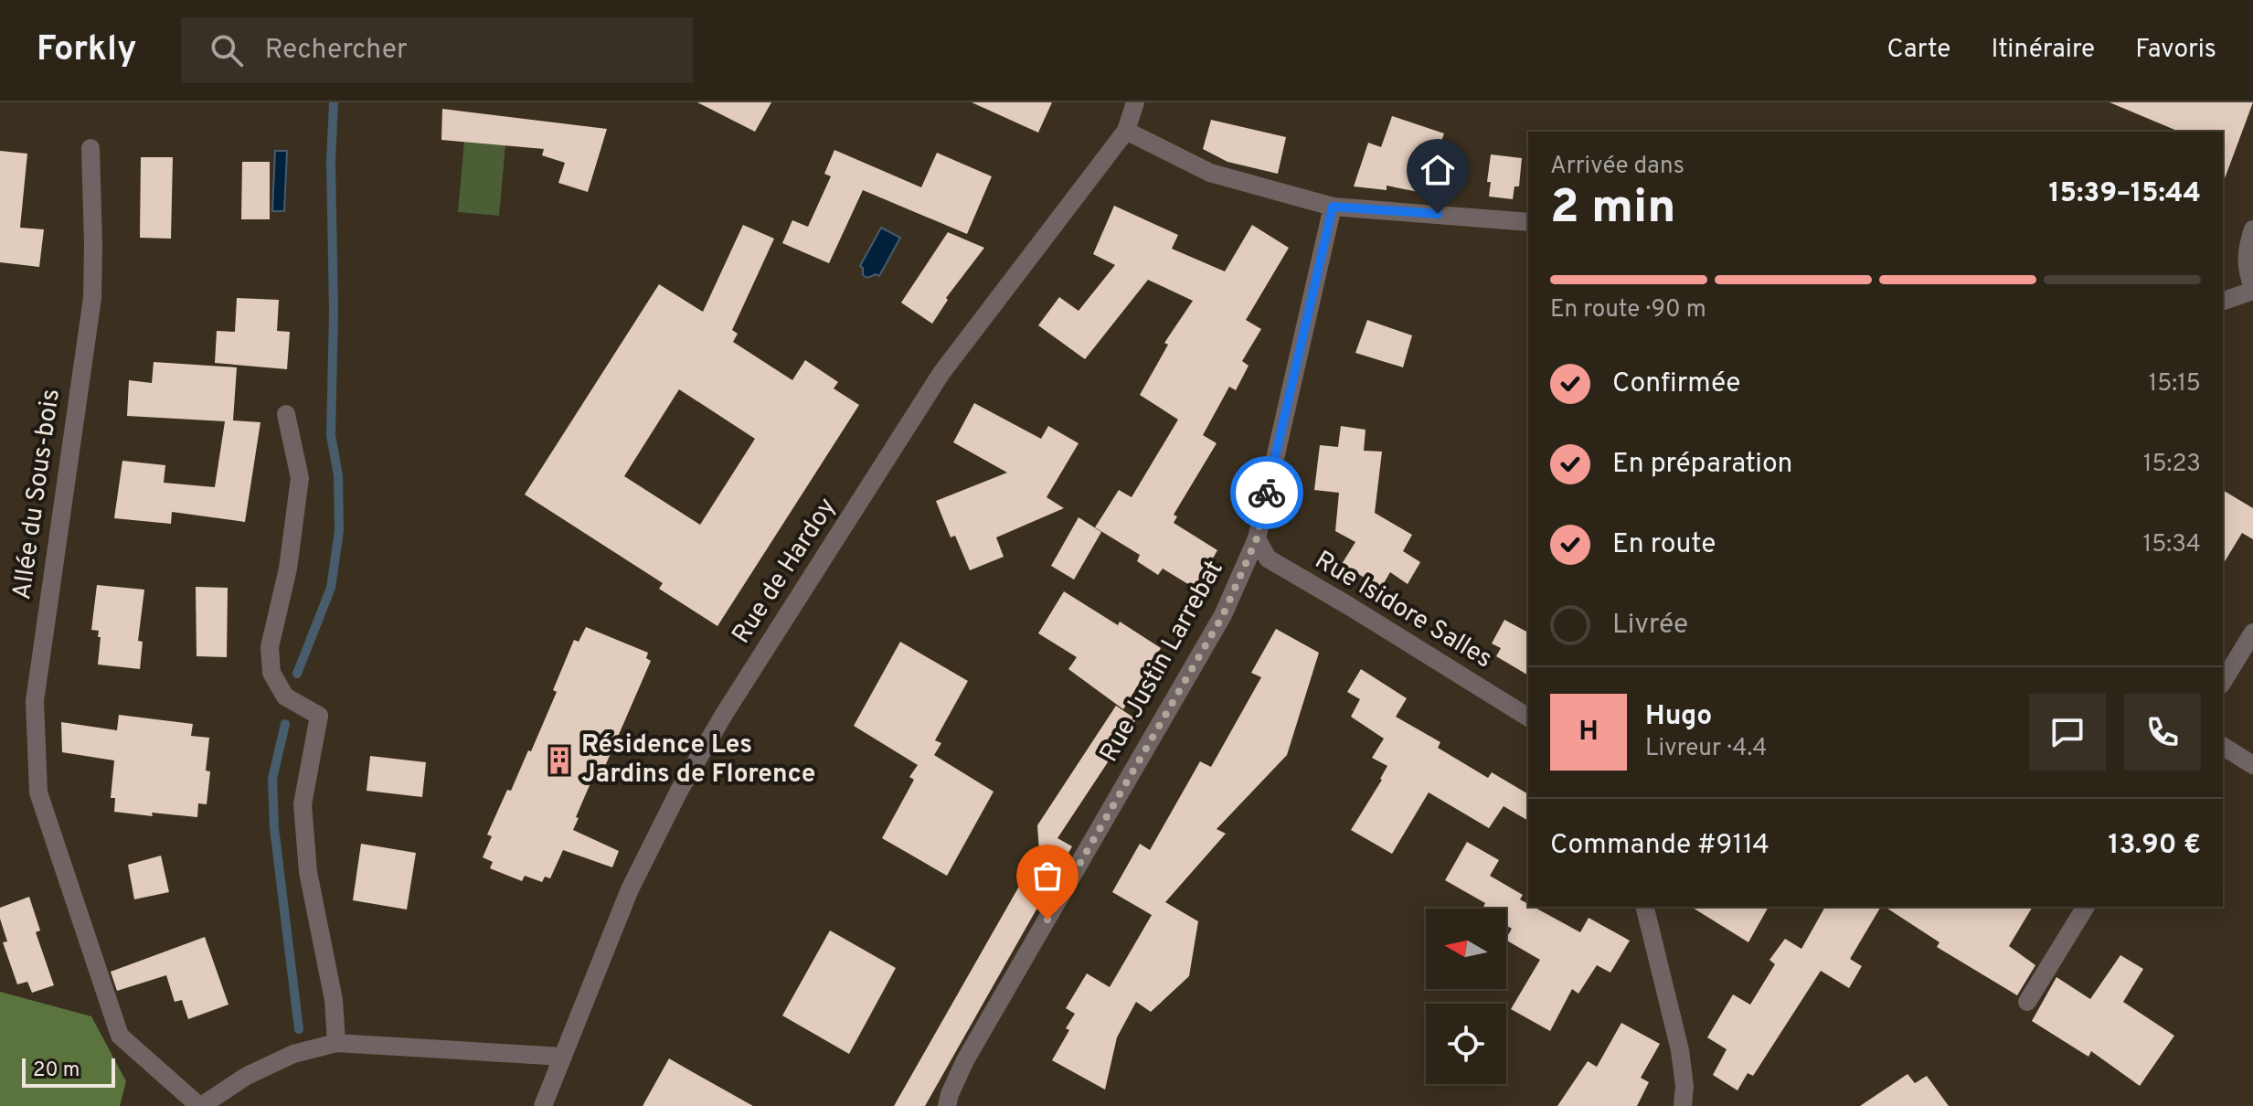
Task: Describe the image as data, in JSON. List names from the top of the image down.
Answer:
{
  "streets": {
    "street": [
      "Allée du Sous-bois",
      "Rue de Hardoy",
      "Rue Isidore Salles",
      "Rue Justin Larrebat"
    ]
  },
  "crossings": [
    ["Rue Isidore Salles", "Rue Justin Larrebat"]
  ],
  "places": {
    "building": ["Résidence Les Jardins de Florence"]
  },
  "scale_bar": "20 m",
  "north": "left",
  "page": {
    "header": "Forkly",
    "search": "Rechercher",
    "nav": ["Carte", "Itinéraire", "Favoris"],
    "heading": ["2 min", "Arrivée dans", "15:39–15:44"],
    "panel": [
      "Hugo",
      "Livreur · 4.4",
      "Commande #9114",
      "13.90 €"
    ],
    "bar": "En route · 90 m",
    "list": [
      ["Confirmée", "15:15"],
      ["En préparation", "15:23"],
      ["En route", "15:34"],
      "Livrée"
    ],
    "round": "H",
    "scale": "20 m"
  }
}
